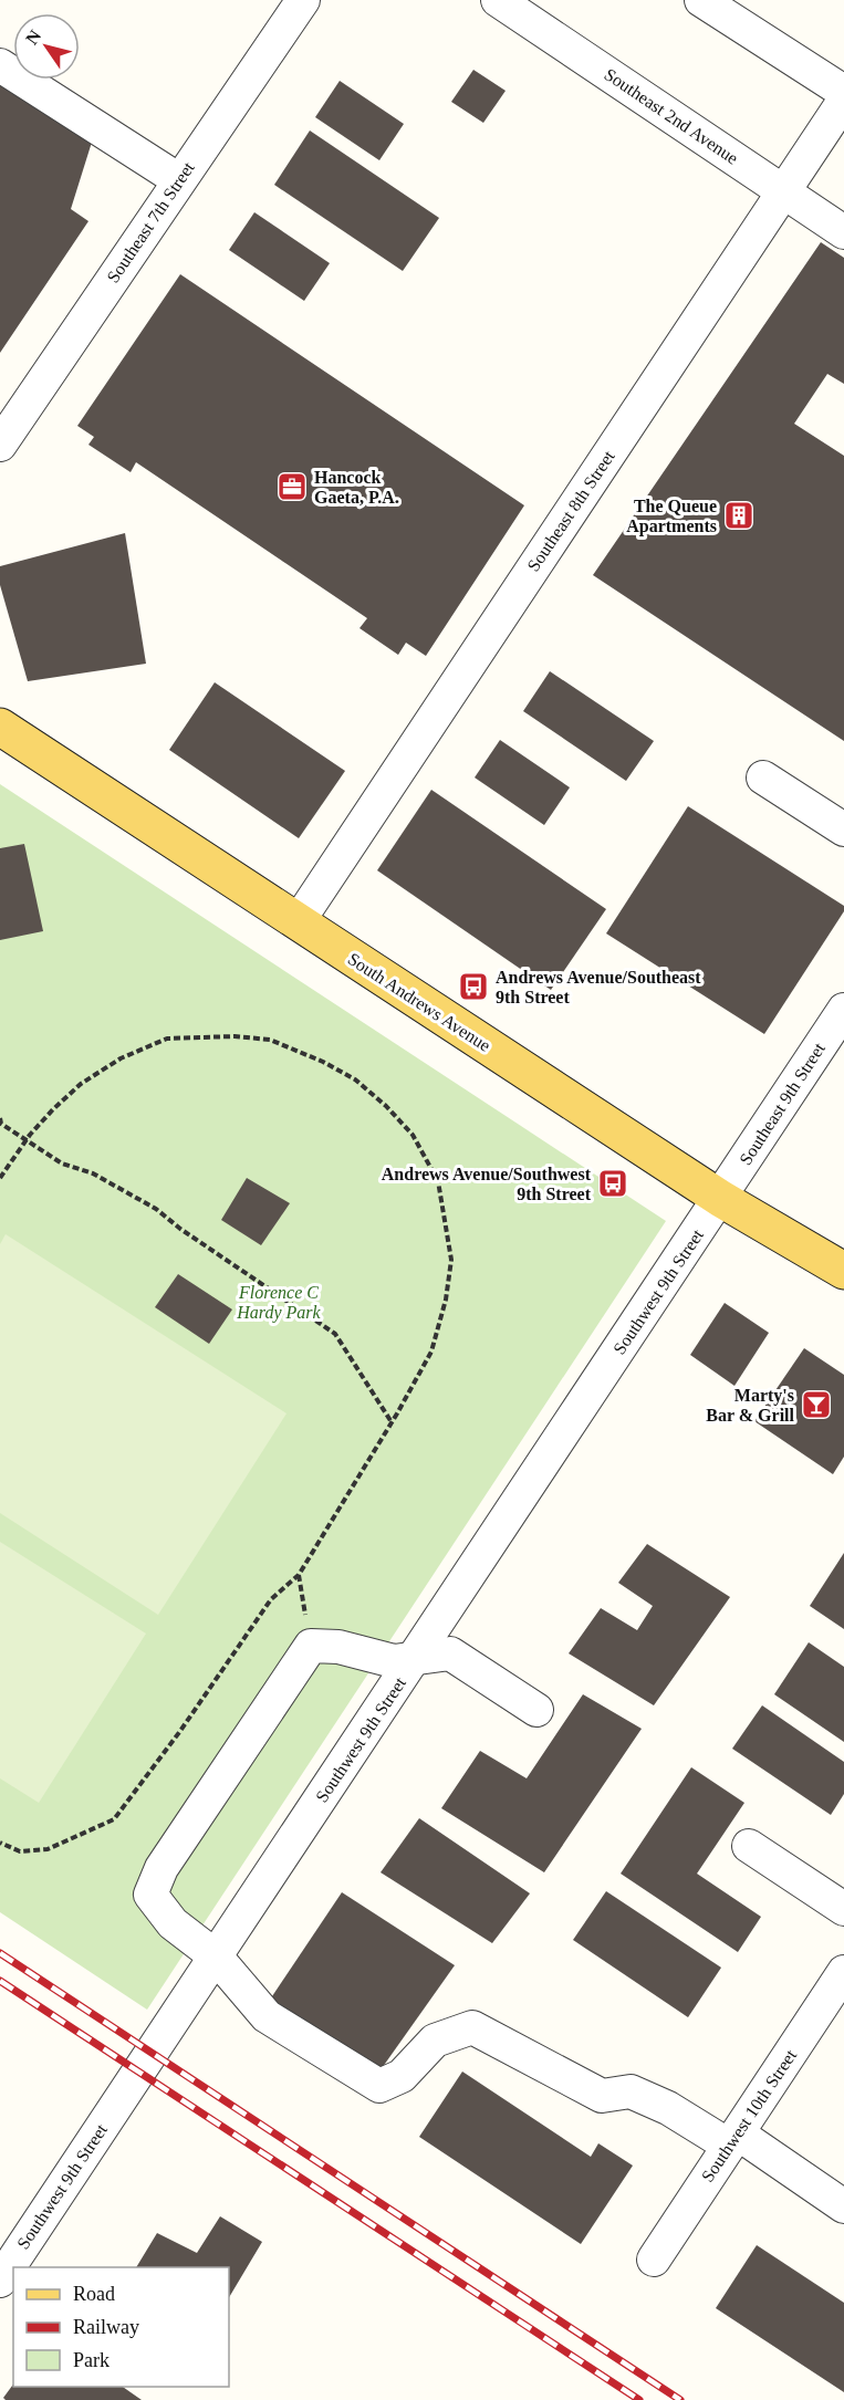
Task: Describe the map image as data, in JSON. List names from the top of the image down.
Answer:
{
  "streets": {
    "main road": ["South Andrews Avenue"],
    "street": [
      "Southeast 2nd Avenue",
      "Southeast 7th Street",
      "Southeast 8th Street",
      "Southeast 9th Street",
      "Southwest 9th Street",
      "Southwest 10th Street"
    ]
  },
  "crossings": [
    ["Southeast 2nd Avenue", "Southeast 8th Street"],
    ["Southeast 8th Street", "South Andrews Avenue"],
    ["South Andrews Avenue", "Southeast 9th Street"],
    ["South Andrews Avenue", "Southwest 9th Street"],
    ["Southeast 9th Street", "Southwest 9th Street"]
  ],
  "parks": ["Florence C Hardy Park"],
  "places": {
    "office": ["Hancock Gaeta, P.A."],
    "building": ["The Queue Apartments"],
    "bus stop": ["Andrews Avenue/Southeast 9th Street", "Andrews Avenue/Southwest 9th Street"],
    "bar": ["Marty's Bar & Grill"]
  },
  "legend": ["Road", "Railway", "Park"],
  "north": "top left"
}
